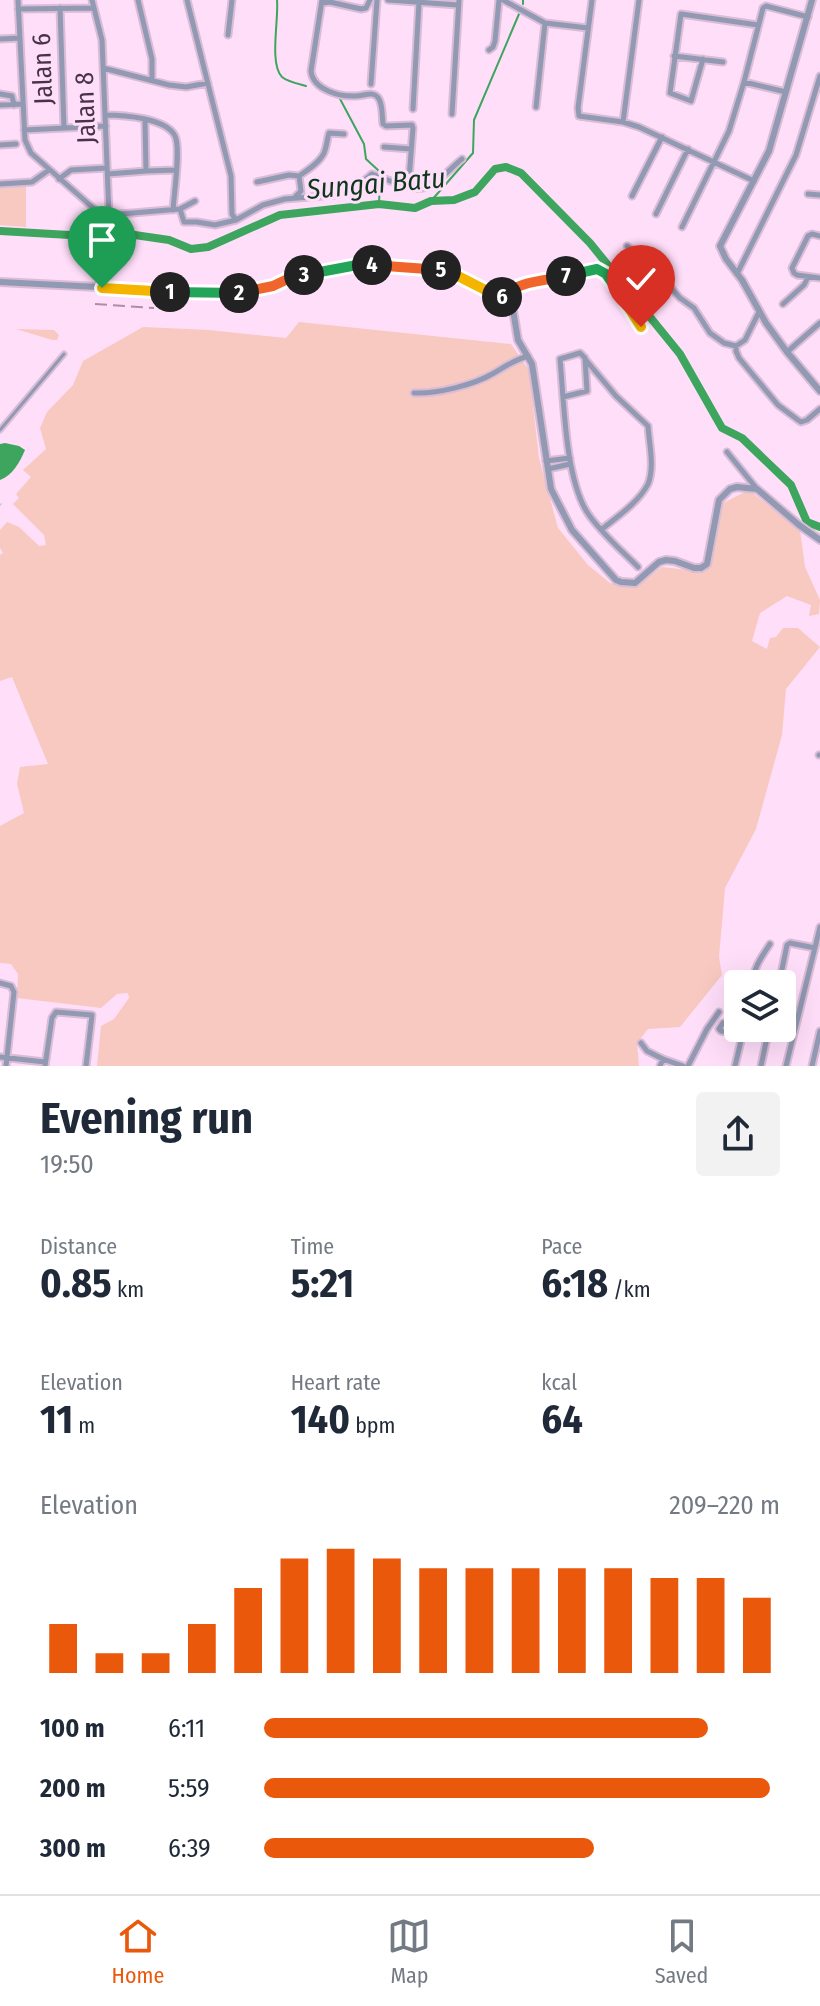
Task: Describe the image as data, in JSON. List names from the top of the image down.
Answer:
{
  "streets": {
    "street": ["Jalan 6", "Jalan 8"]
  },
  "water": ["Sungai Batu"],
  "page": {
    "pins": [
      "4",
      "5",
      "3",
      "7",
      "1",
      "2",
      "6"
    ],
    "heading": ["Evening run", "19:50"],
    "stats": [
      ["Distance", "0.85 km"],
      ["Time", "5:21"],
      ["Pace", "6:18 /km"],
      ["Elevation", "11 m"],
      ["Heart rate", "140 bpm"],
      ["kcal", "64"]
    ],
    "chart": ["Elevation", "209–220 m"],
    "list": [
      {
        "name": "100 m",
        "note": "6:11"
      },
      {
        "name": "200 m",
        "note": "5:59"
      },
      {
        "name": "300 m",
        "note": "6:39"
      }
    ],
    "tabs": ["Home", "Map", "Saved"]
  }
}
